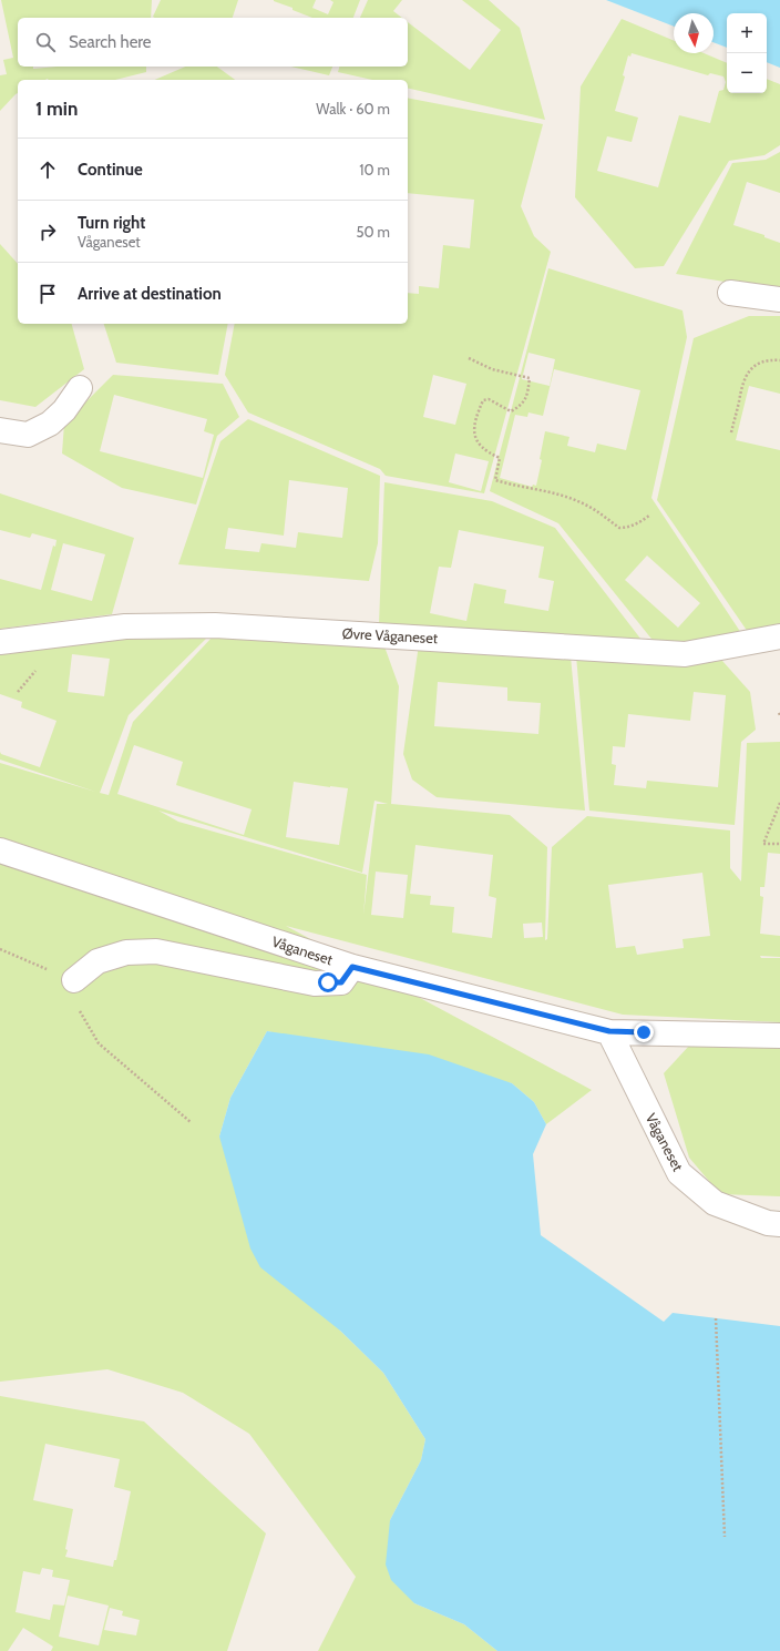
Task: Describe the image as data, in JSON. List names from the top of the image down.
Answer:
{
  "streets": {
    "street": ["Øvre Våganeset", "Våganeset"]
  },
  "north": "bottom",
  "page": {
    "map_buttons": ["+", "−"],
    "search": "Search here",
    "heading": ["1 min", "Walk · 60 m"],
    "list": [
      ["Continue", "10 m"],
      ["Turn right", "Våganeset", "50 m"],
      "Arrive at destination"
    ]
  }
}
